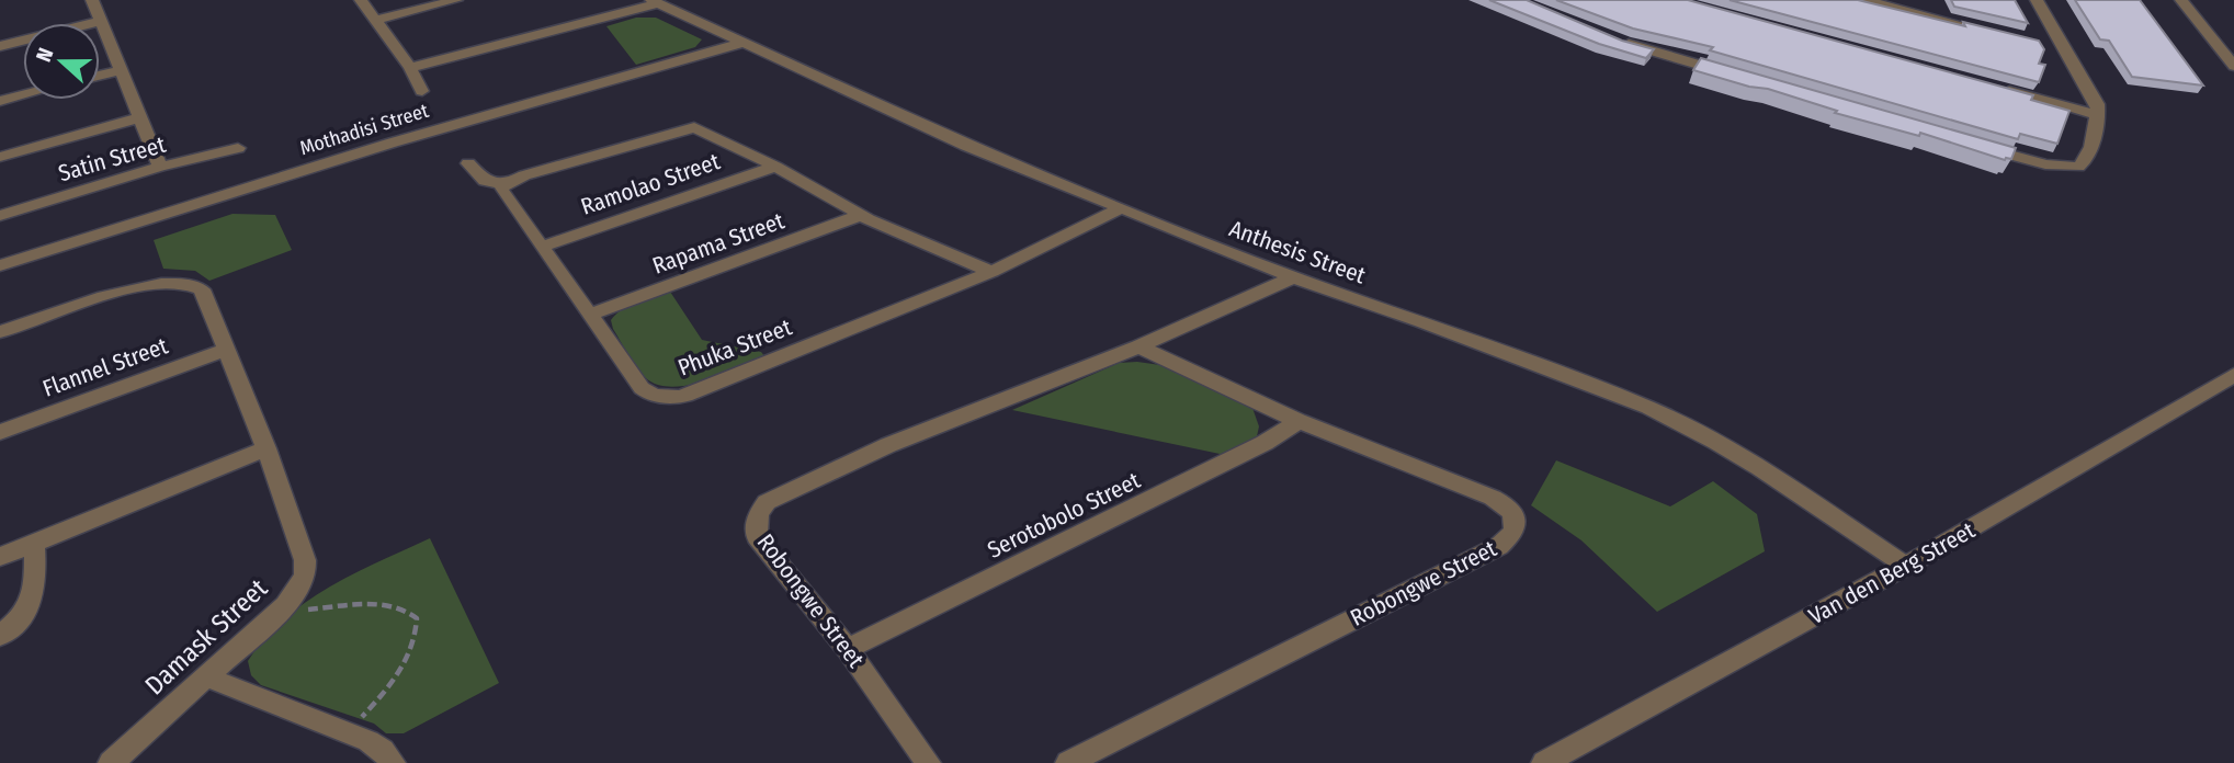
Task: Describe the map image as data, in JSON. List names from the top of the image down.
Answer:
{
  "streets": {
    "street": [
      "Mothadisi Street",
      "Satin Street",
      "Ramolao Street",
      "Rapama Street",
      "Anthesis Street",
      "Phuka Street",
      "Flannel Street",
      "Serotobolo Street",
      "Van den Berg Street",
      "Robongwe Street",
      "Damask Street"
    ]
  },
  "crossings": [
    ["Mothadisi Street", "Anthesis Street"],
    ["Ramolao Street", "Phuka Street"],
    ["Rapama Street", "Phuka Street"],
    ["Anthesis Street", "Phuka Street"],
    ["Anthesis Street", "Van den Berg Street"],
    ["Anthesis Street", "Robongwe Street"],
    ["Flannel Street", "Damask Street"],
    ["Serotobolo Street", "Robongwe Street"]
  ],
  "north": "left"
}
